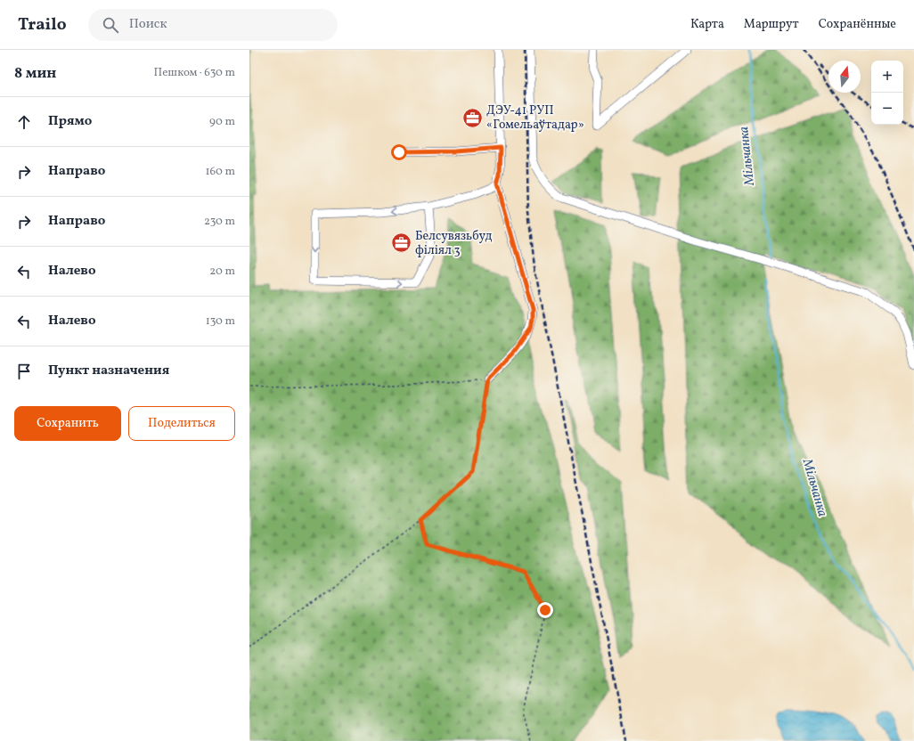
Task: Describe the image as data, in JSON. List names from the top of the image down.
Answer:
{
  "water": ["Мільчанка"],
  "places": {
    "office": ["ДЭУ-41 РУП «Гомельаўтадар»", "Белсувязьбуд філіял 3"]
  },
  "north": "top",
  "page": {
    "header": "Trailo",
    "search": "Поиск",
    "nav": ["Карта", "Маршрут", "Сохранённые"],
    "heading": ["8 мин", "Пешком · 630 m"],
    "map_buttons": ["+", "−"],
    "list": [
      ["Прямо", "90 m"],
      ["Направо", "160 m"],
      ["Направо", "230 m"],
      ["Налево", "20 m"],
      ["Налево", "130 m"],
      "Пункт назначения"
    ],
    "buttons": ["Сохранить", "Поделиться"]
  }
}
